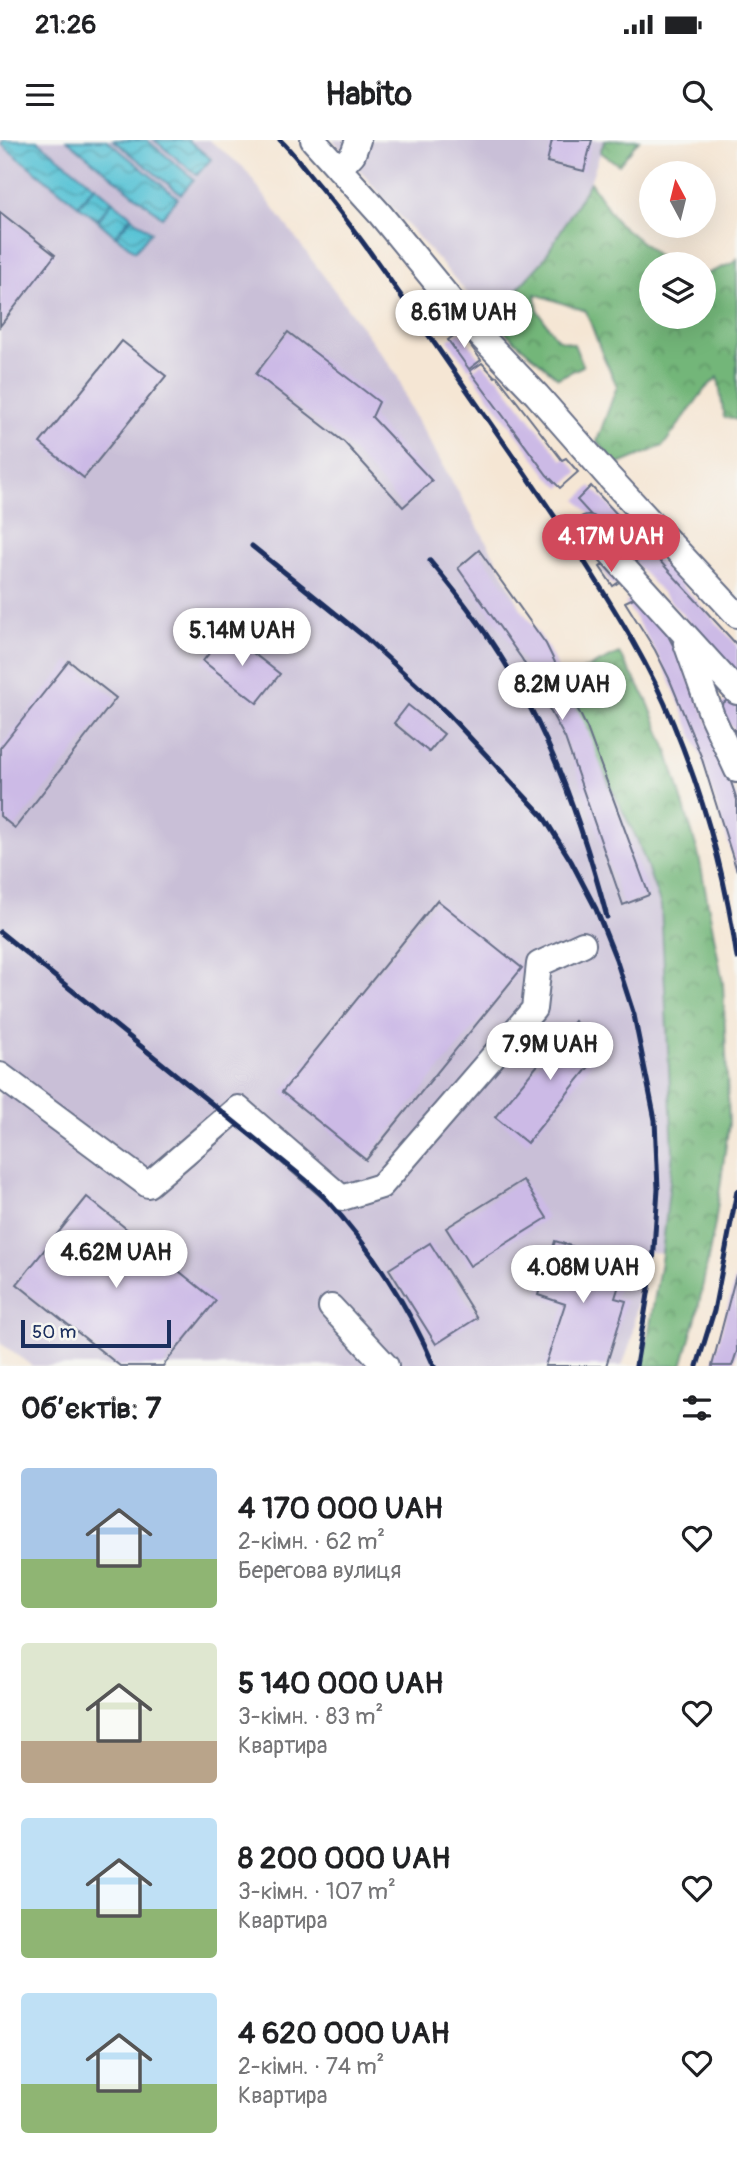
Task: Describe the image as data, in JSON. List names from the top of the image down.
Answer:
{
  "scale_bar": "50 m",
  "north": "top",
  "page": {
    "status": "21:26",
    "header": "Habito",
    "price": [
      "8.61M UAH",
      "4.17M UAH",
      "5.14M UAH",
      "8.2M UAH",
      "7.9M UAH",
      "4.62M UAH",
      "4.08M UAH"
    ],
    "scale": "50 m",
    "heading": "Об’єктів: 7",
    "list": [
      {
        "name": "4 170 000 UAH",
        "note": "2-кімн. · 62 m² · Берегова вулиця"
      },
      {
        "name": "5 140 000 UAH",
        "note": "3-кімн. · 83 m² · Квартира"
      },
      {
        "name": "8 200 000 UAH",
        "note": "3-кімн. · 107 m² · Квартира"
      },
      {
        "name": "4 620 000 UAH",
        "note": "2-кімн. · 74 m² · Квартира"
      }
    ]
  }
}
